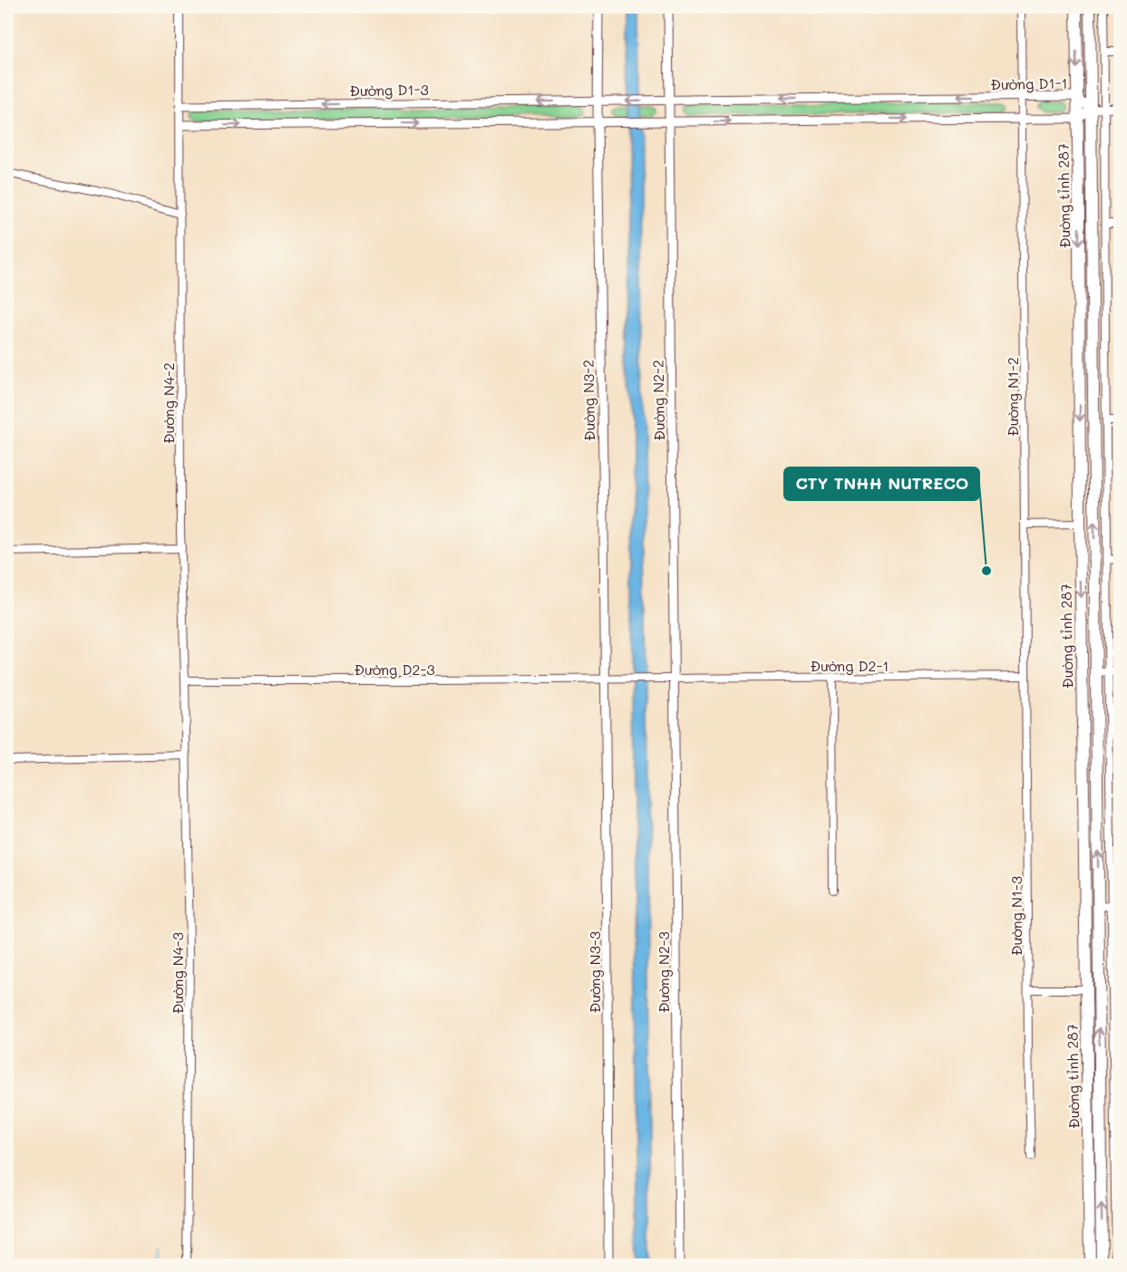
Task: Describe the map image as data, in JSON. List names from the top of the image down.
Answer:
{
  "streets": {
    "main road": ["Đường tỉnh 287"],
    "street": [
      "Đường D1-1",
      "Đường D1-3",
      "Đường N1-2",
      "Đường N3-2",
      "Đường N2-2",
      "Đường N4-2",
      "Đường D2-1",
      "Đường D2-3",
      "Đường N1-3",
      "Đường N3-3",
      "Đường N2-3",
      "Đường N4-3"
    ]
  },
  "crossings": [
    ["Đường D1-1", "Đường D1-3"],
    ["Đường D1-1", "Đường tỉnh 287"],
    ["Đường D1-1", "Đường N1-2"],
    ["Đường D1-1", "Đường N3-2"],
    ["Đường D1-1", "Đường N2-2"],
    ["Đường D1-3", "Đường N3-2"],
    ["Đường D1-3", "Đường N4-2"],
    ["Đường N1-2", "Đường D2-1"],
    ["Đường N1-2", "Đường N1-3"],
    ["Đường N3-2", "Đường D2-1"],
    ["Đường N3-2", "Đường D2-3"],
    ["Đường N3-2", "Đường N3-3"],
    ["Đường N2-2", "Đường D2-1"],
    ["Đường N2-2", "Đường N2-3"],
    ["Đường N4-2", "Đường D2-3"],
    ["Đường N4-2", "Đường N4-3"],
    ["Đường D2-1", "Đường D2-3"],
    ["Đường D2-1", "Đường N1-3"],
    ["Đường D2-1", "Đường N3-3"],
    ["Đường D2-1", "Đường N2-3"],
    ["Đường D2-3", "Đường N3-3"],
    ["Đường D2-3", "Đường N4-3"]
  ],
  "places": ["CTY TNHH NUTRECO"]
}
